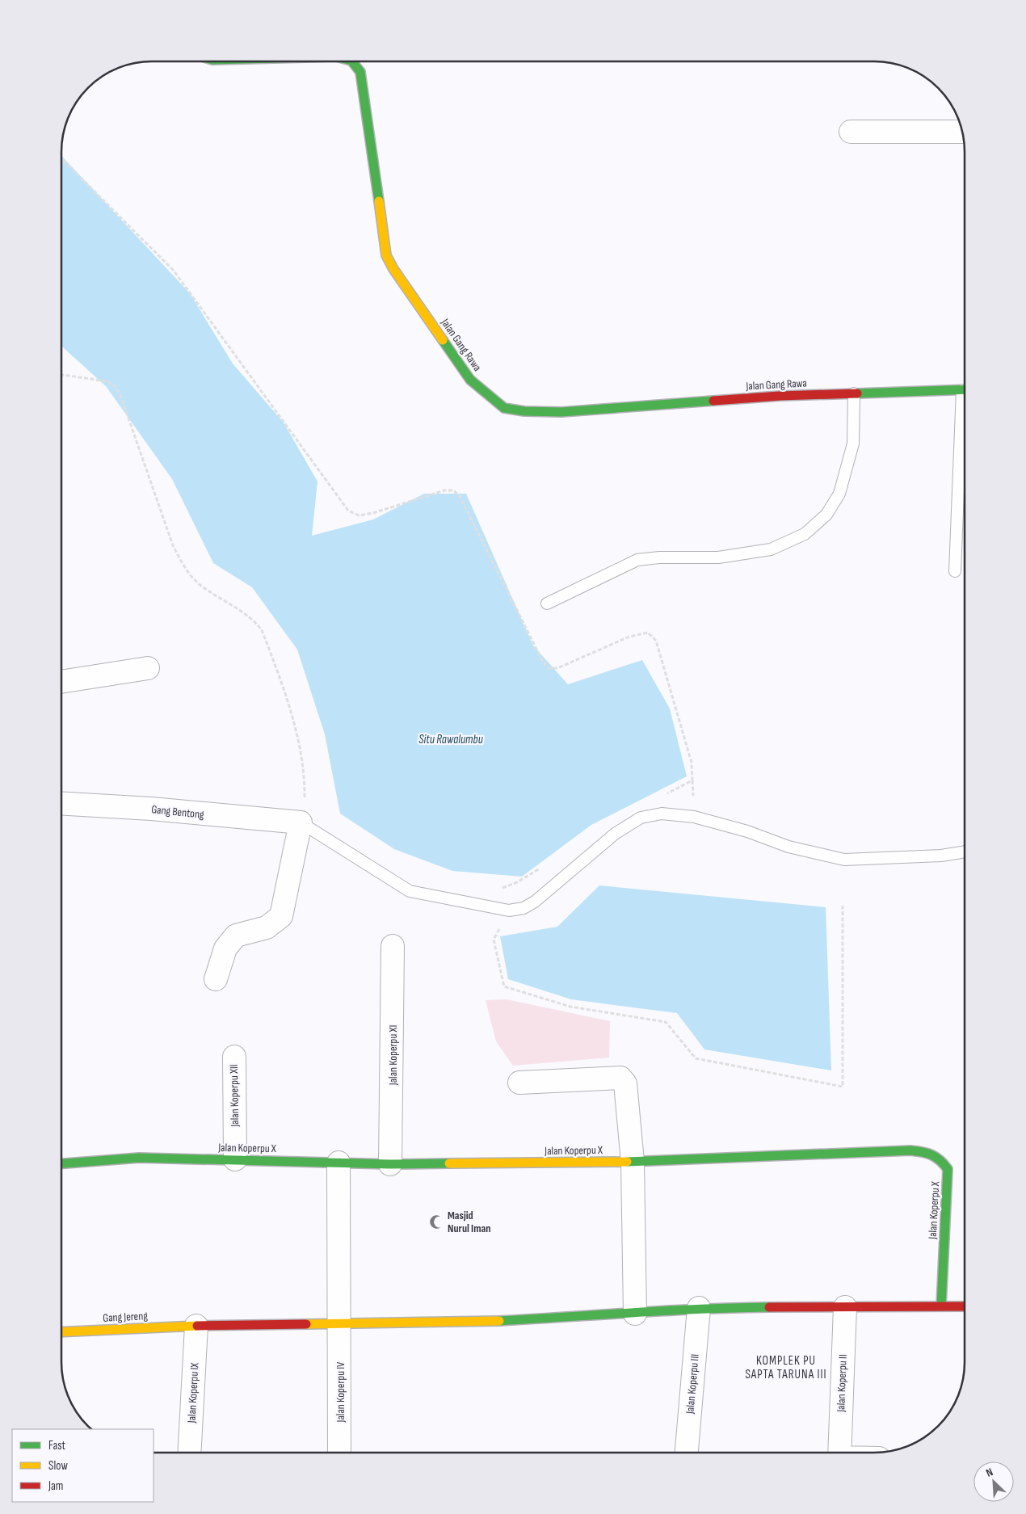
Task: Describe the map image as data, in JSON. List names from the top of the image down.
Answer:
{
  "streets": {
    "street": [
      "Jalan Gang Rawa",
      "Gang Bentong",
      "Jalan Koperpu XI",
      "Jalan Koperpu XII",
      "Jalan Koperpu X",
      "Gang Jereng",
      "Jalan Koperpu II",
      "Jalan Koperpu III",
      "Jalan Koperpu IV",
      "Jalan Koperpu IX"
    ]
  },
  "crossings": [
    ["Jalan Koperpu XI", "Jalan Koperpu X"],
    ["Jalan Koperpu XII", "Jalan Koperpu X"],
    ["Jalan Koperpu X", "Gang Jereng"],
    ["Jalan Koperpu X", "Jalan Koperpu IV"],
    ["Gang Jereng", "Jalan Koperpu II"],
    ["Gang Jereng", "Jalan Koperpu III"],
    ["Gang Jereng", "Jalan Koperpu IV"],
    ["Gang Jereng", "Jalan Koperpu IX"]
  ],
  "districts": ["KOMPLEK PU SAPTA TARUNA III"],
  "water": ["Situ Rawalumbu"],
  "places": {
    "mosque": ["Masjid Nurul Iman"]
  },
  "legend": ["Fast", "Slow", "Jam"],
  "north": "top left"
}
